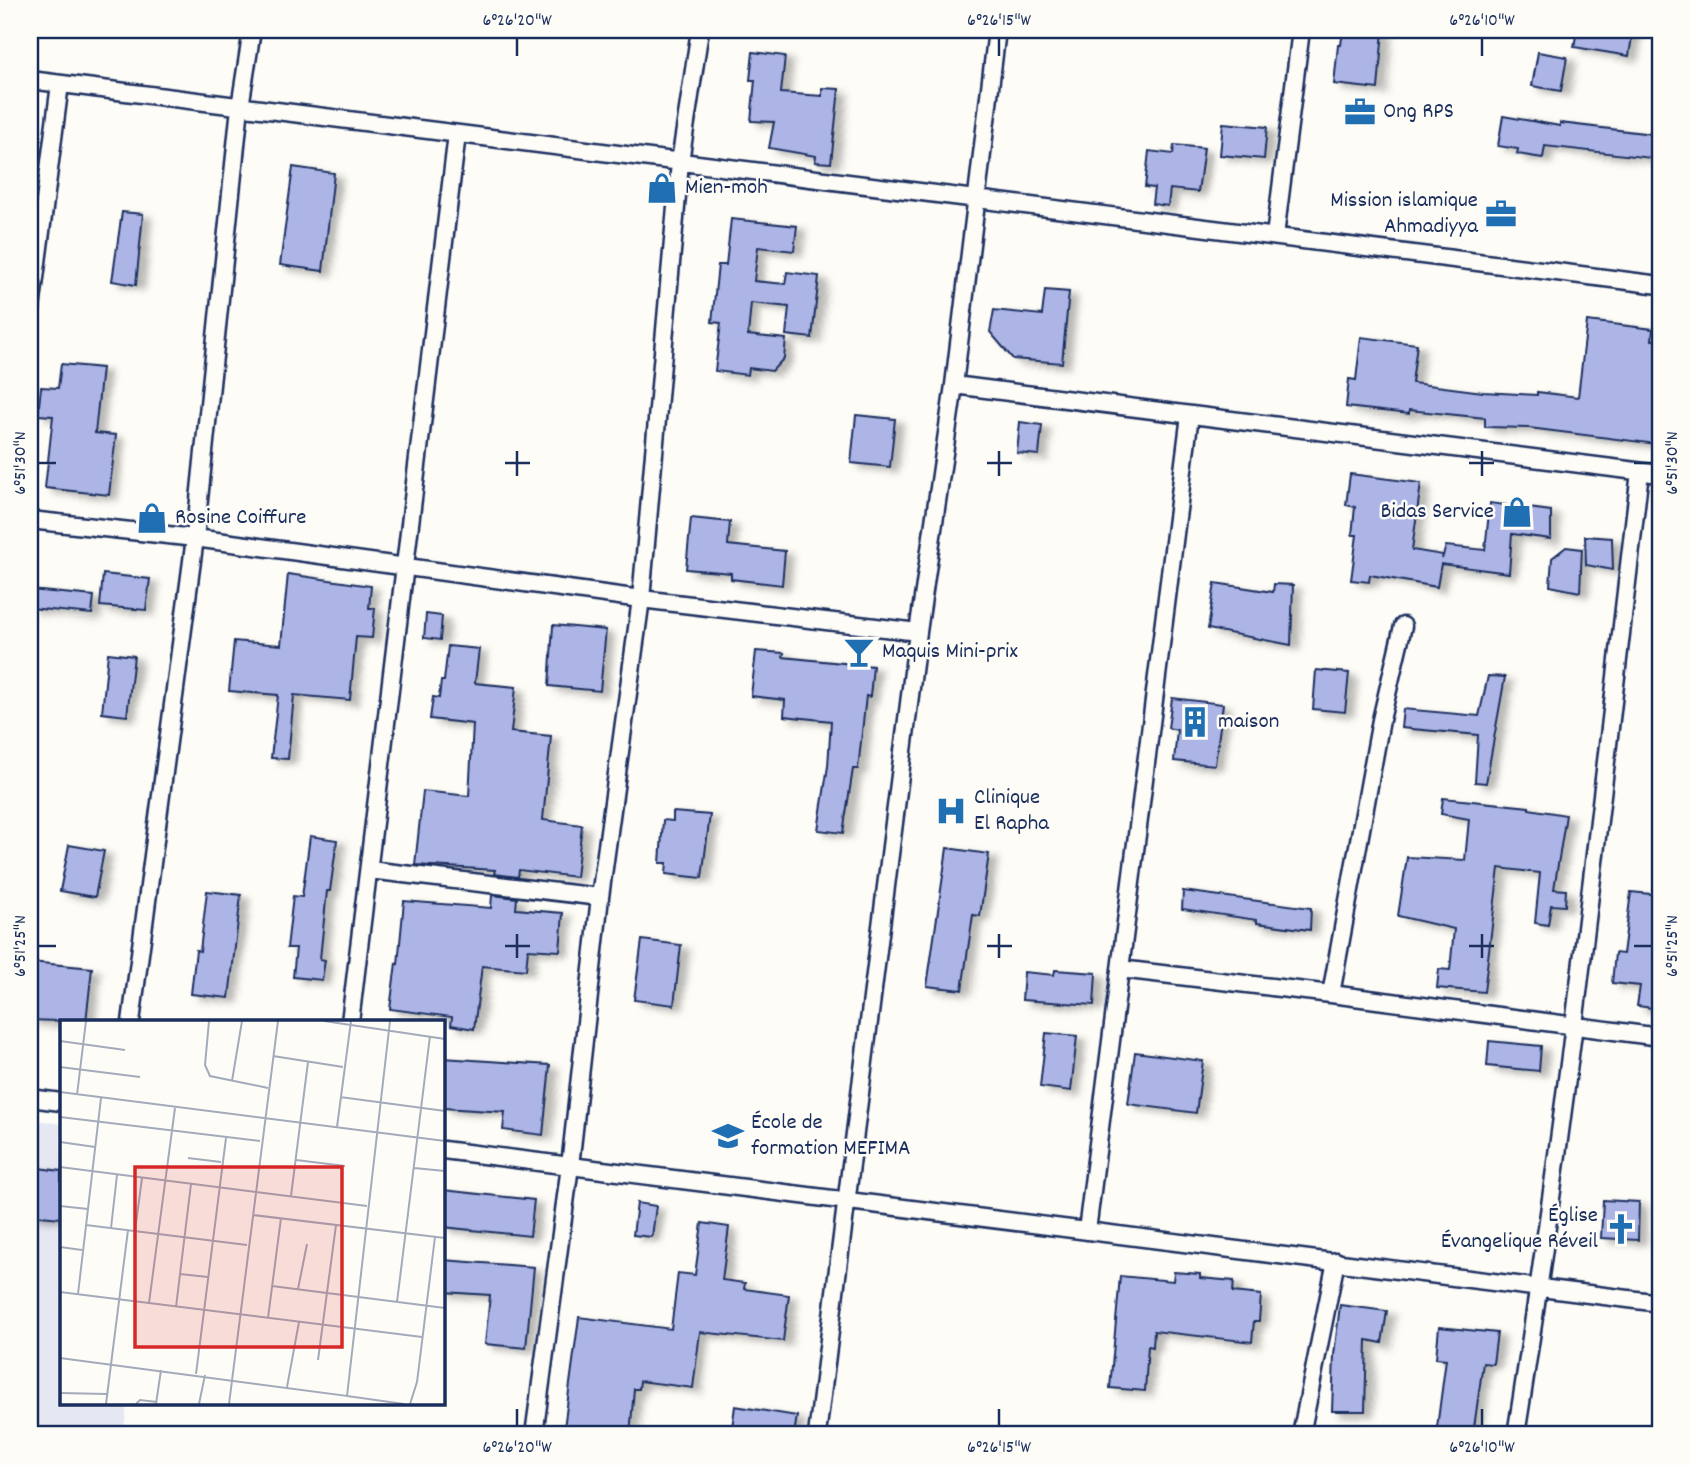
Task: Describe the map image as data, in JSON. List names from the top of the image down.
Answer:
{
  "places": {
    "office": ["Ong RPS", "Mission islamique Ahmadiyya"],
    "shop": ["Mien-moh", "Bidas Service", "Rosine Coiffure"],
    "bar": ["Maquis Mini-prix"],
    "building": ["maison"],
    "hospital": ["Clinique El Rapha"],
    "school or university": ["École de formation MEFIMA"],
    "church": ["Église Évangelique Réveil"]
  },
  "coordinates": [
    "6°26'20\"W",
    "6°26'15\"W",
    "6°26'10\"W",
    "6°51'30\"N",
    "6°51'25\"N"
  ]
}
